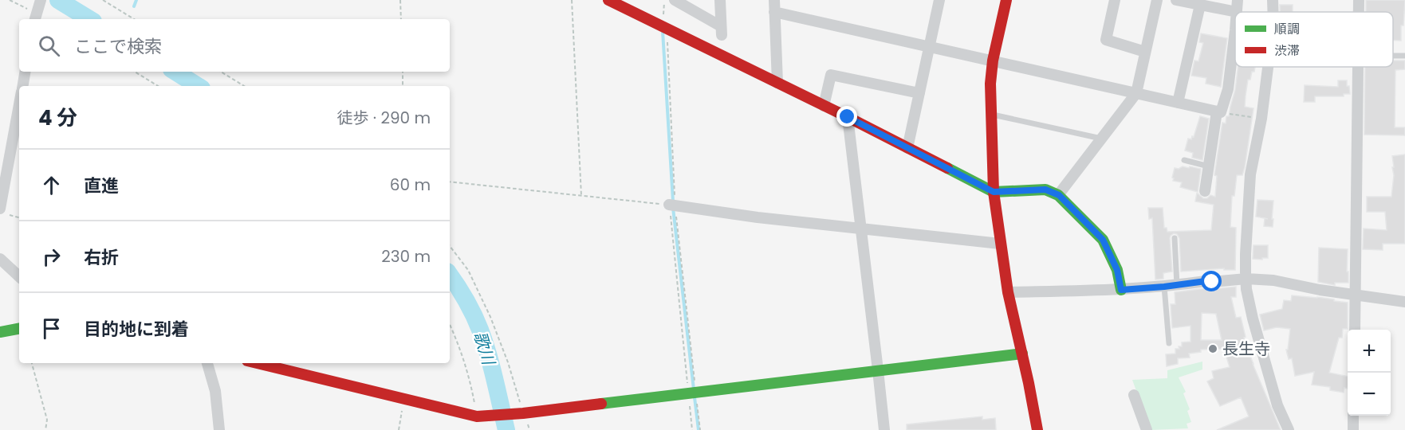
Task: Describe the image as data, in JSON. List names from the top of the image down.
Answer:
{
  "water": ["歌川"],
  "places": ["長生寺"],
  "legend": ["順調", "渋滞"],
  "page": {
    "search": "ここで検索",
    "heading": ["4 分", "徒歩 · 290 m"],
    "list": [
      ["直進", "60 m"],
      ["右折", "230 m"],
      "目的地に到着"
    ],
    "map_buttons": ["+", "−"]
  }
}
